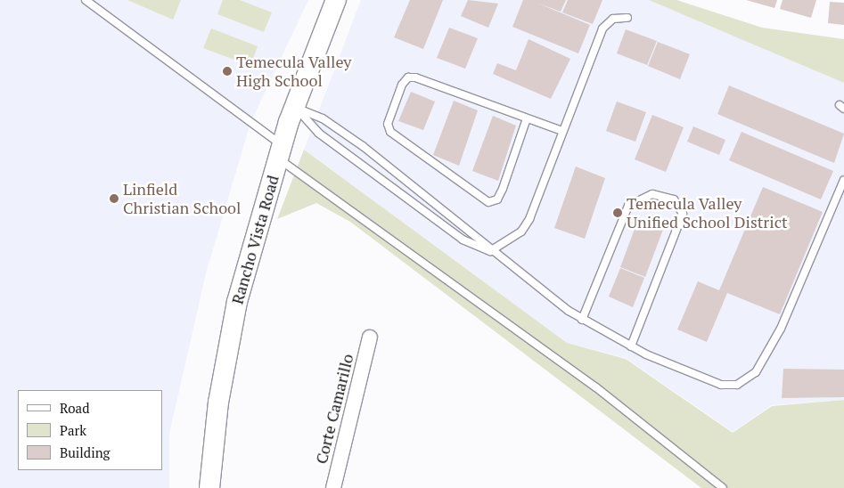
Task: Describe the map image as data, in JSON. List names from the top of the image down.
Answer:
{
  "streets": {
    "main road": ["Rancho Vista Road"],
    "street": ["Corte Camarillo"]
  },
  "places": ["Temecula Valley High School", "Linfield Christian School", "Temecula Valley Unified School District"],
  "legend": ["Road", "Park", "Building"]
}
